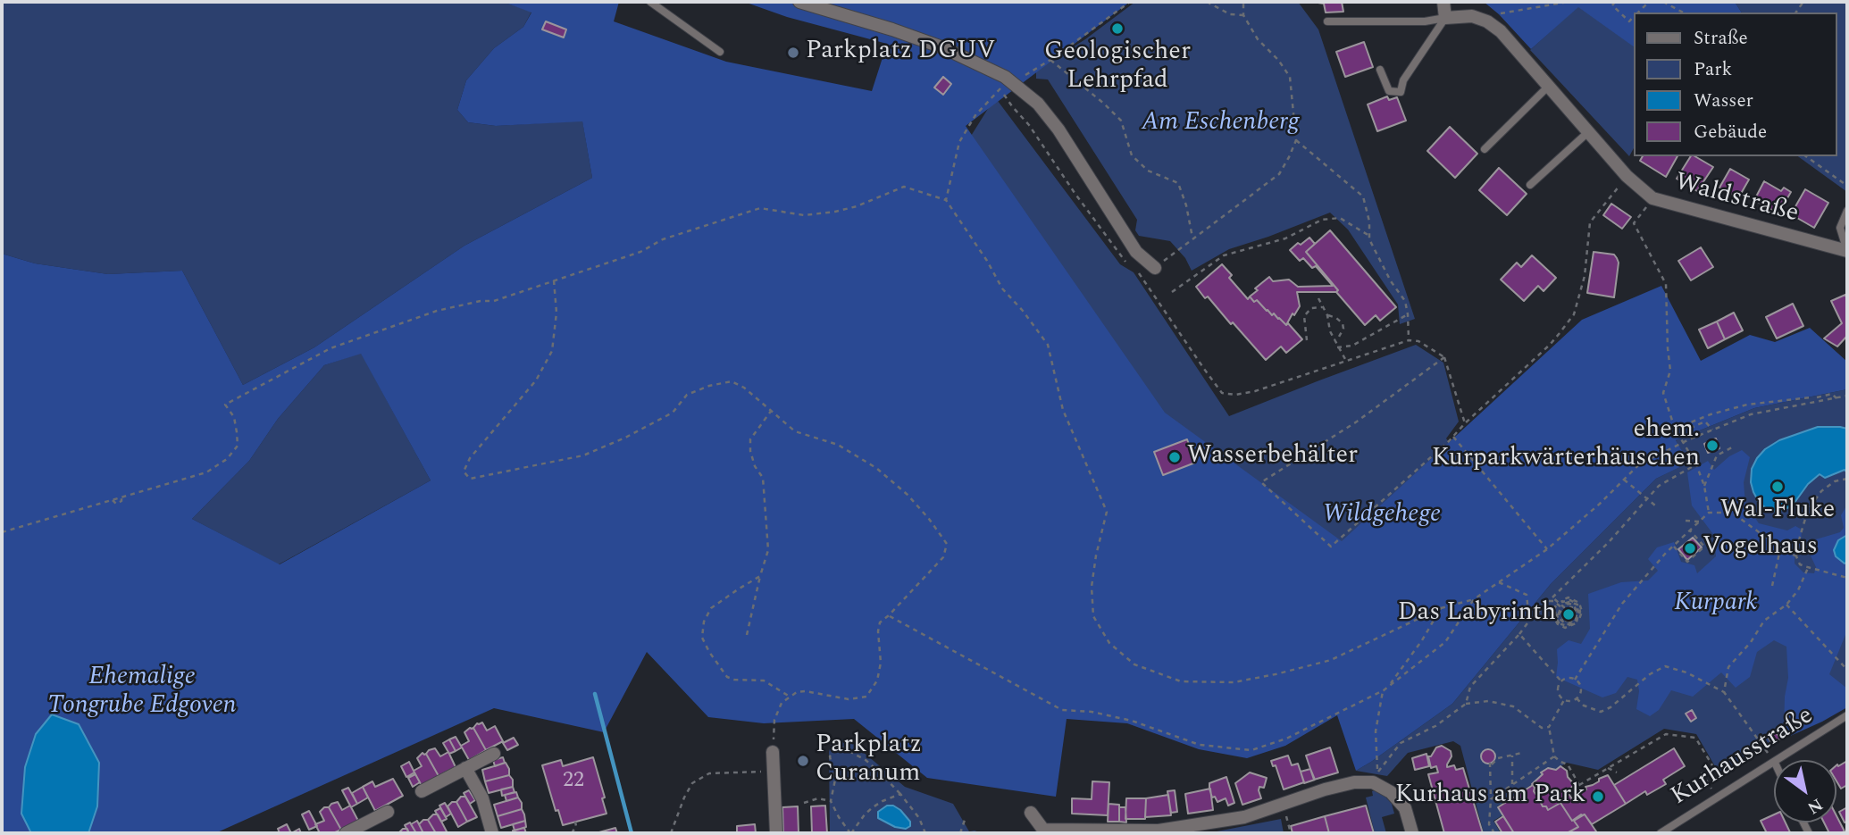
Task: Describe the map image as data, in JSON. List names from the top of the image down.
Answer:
{
  "streets": {
    "street": ["Waldstraße"],
    "lane": ["Kurhausstraße"]
  },
  "parks": [
    "Am Eschenberg",
    "Wildgehege",
    "Kurpark",
    "Ehemalige Tongrube Edgoven"
  ],
  "places": [
    "Geologischer Lehrpfad",
    "Parkplatz DGUV",
    "ehem. Kurparkwärterhäuschen",
    "Wasserbehälter",
    "Wal-Fluke",
    "Vogelhaus",
    "Das Labyrinth",
    "Parkplatz Curanum",
    "Kurhaus am Park"
  ],
  "house_numbers": ["22"],
  "legend": [
    "Straße",
    "Park",
    "Wasser",
    "Gebäude"
  ],
  "north": "bottom right"
}
